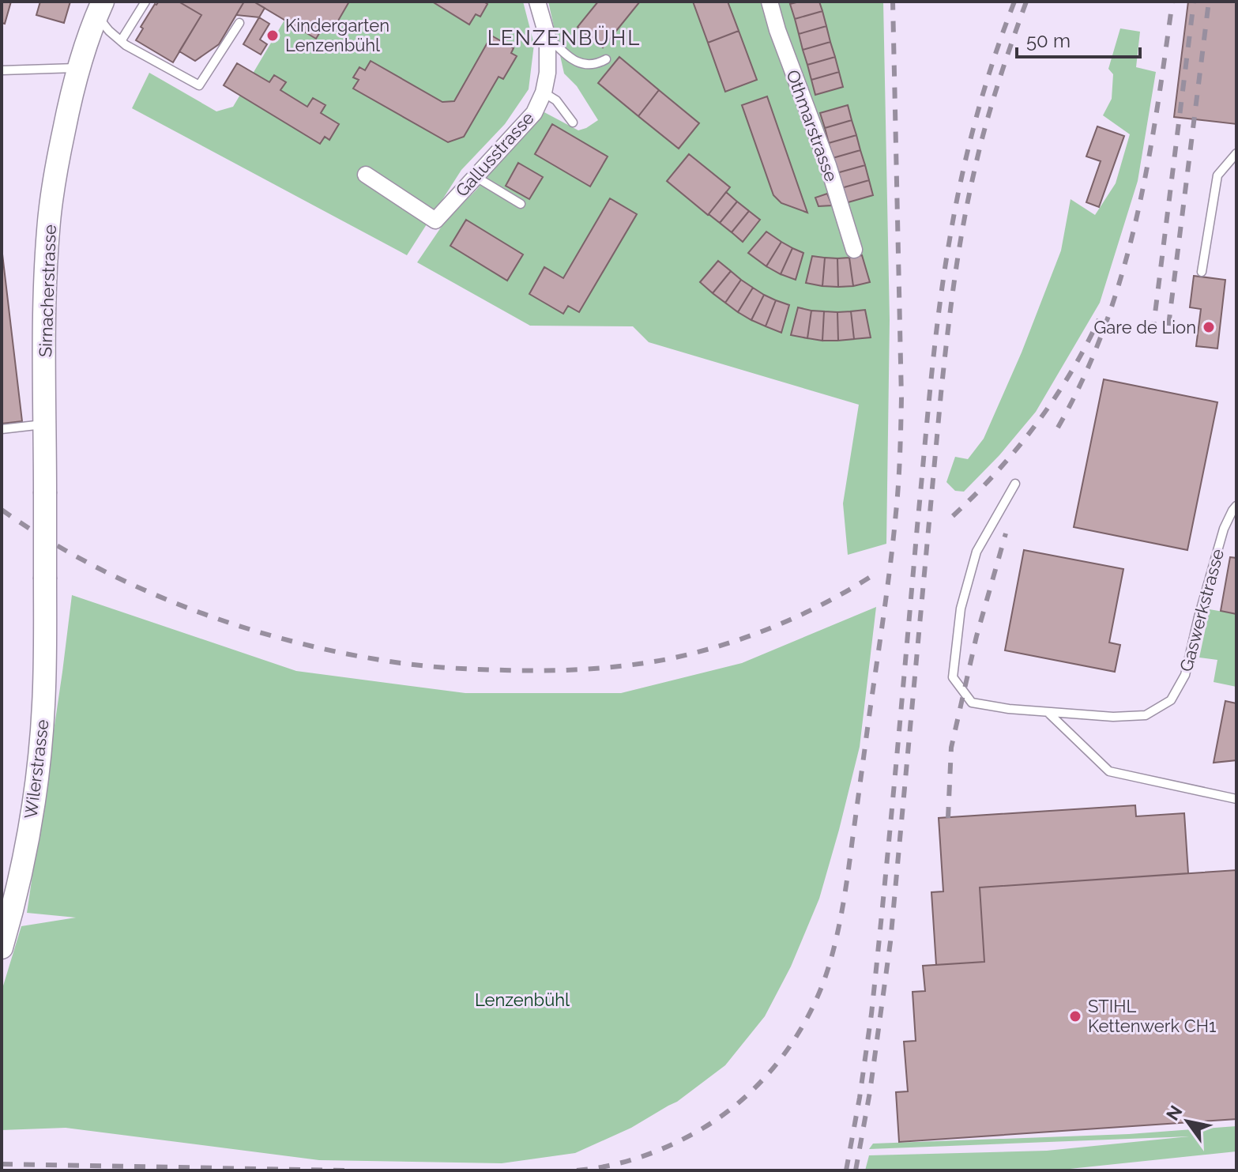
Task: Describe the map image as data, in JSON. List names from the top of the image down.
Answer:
{
  "streets": {
    "main road": ["Sirnacherstrasse", "Wilerstrasse"],
    "street": ["Othmarstrasse", "Gallusstrasse"],
    "lane": ["Gaswerkstrasse"]
  },
  "crossings": [
    ["Sirnacherstrasse", "Wilerstrasse"]
  ],
  "districts": ["LENZENBÜHL"],
  "parks": ["Lenzenbühl"],
  "places": ["Kindergarten Lenzenbühl", "Gare de Lion", "STIHL Kettenwerk CH1"],
  "scale_bar": "50 m",
  "north": "top left"
}
